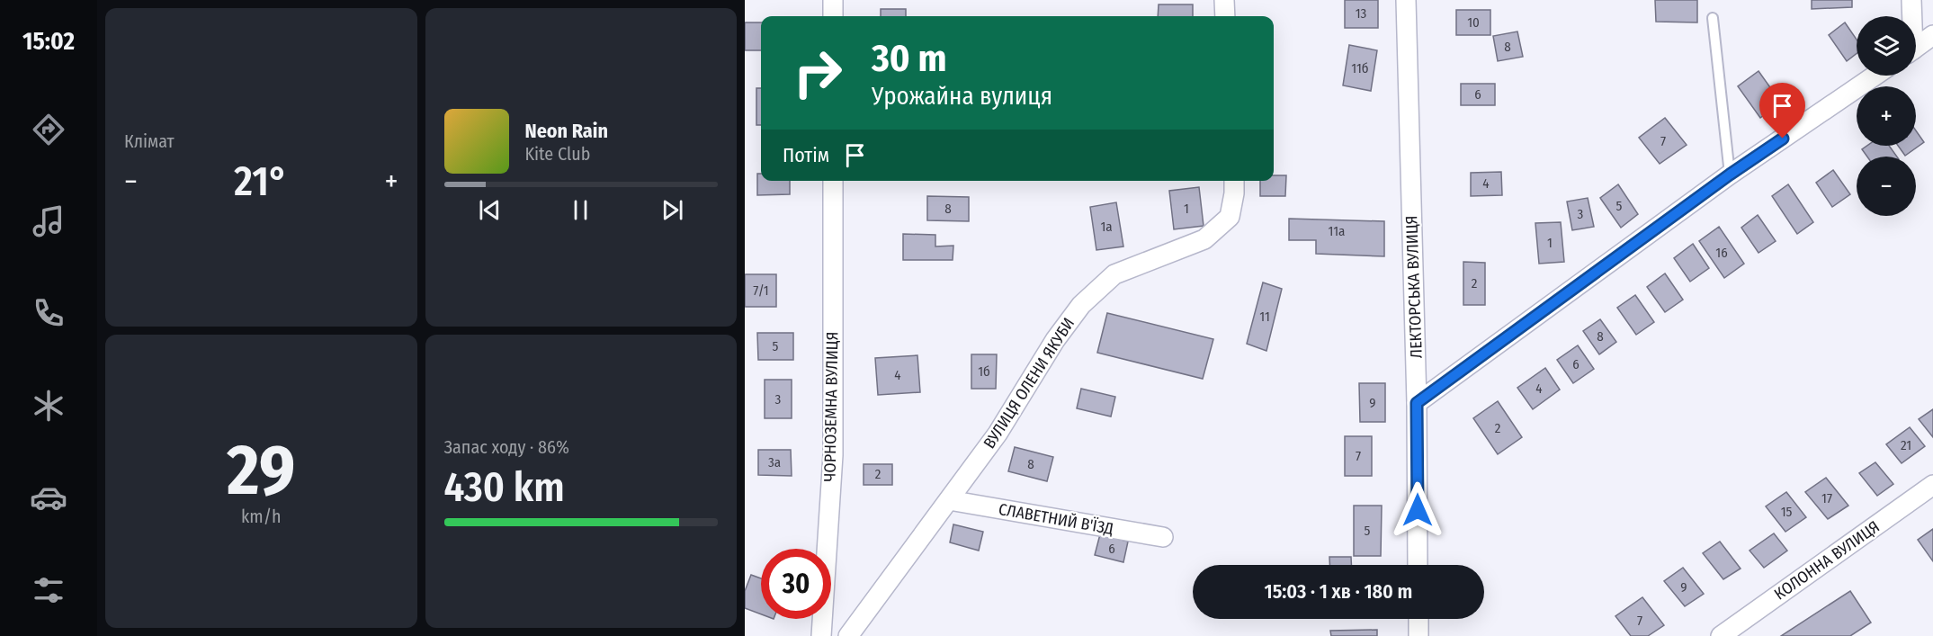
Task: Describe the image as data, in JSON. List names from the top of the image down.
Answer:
{
  "streets": {
    "street": [
      "ЛЕКТОРСЬКА ВУЛИЦЯ",
      "ВУЛИЦЯ ОЛЕНИ ЯКУБИ",
      "ЧОРНОЗЕМНА ВУЛИЦЯ",
      "СЛАВЕТНИЙ В'ЇЗД",
      "КОЛОННА ВУЛИЦЯ"
    ]
  },
  "crossings": [
    ["ВУЛИЦЯ ОЛЕНИ ЯКУБИ", "СЛАВЕТНИЙ В'ЇЗД"]
  ],
  "house_numbers": [
    "13",
    "10",
    "8",
    "11б",
    "6",
    "7",
    "4",
    "5",
    "8",
    "1",
    "3",
    "1а",
    "11а",
    "1",
    "16",
    "2",
    "7/1",
    "11",
    "8",
    "5",
    "6",
    "1б",
    "4",
    "4",
    "3",
    "9",
    "2",
    "21",
    "7",
    "3а",
    "8",
    "2",
    "17",
    "15",
    "5",
    "6",
    "9",
    "7"
  ],
  "page": {
    "tabs": "15:02",
    "tile": [
      "Клімат",
      ["29", "km/h"],
      ["Запас ходу · 86%", "430 km"]
    ],
    "map_buttons": ["+", "−"],
    "turn": ["30 m", "Урожайна вулиця"],
    "song": ["Neon Rain", "Kite Club"],
    "then": "Потім",
    "heat": ["−", "21°", "+"],
    "limit": "30",
    "trip": "15:03 · 1 хв · 180 m"
  }
}
